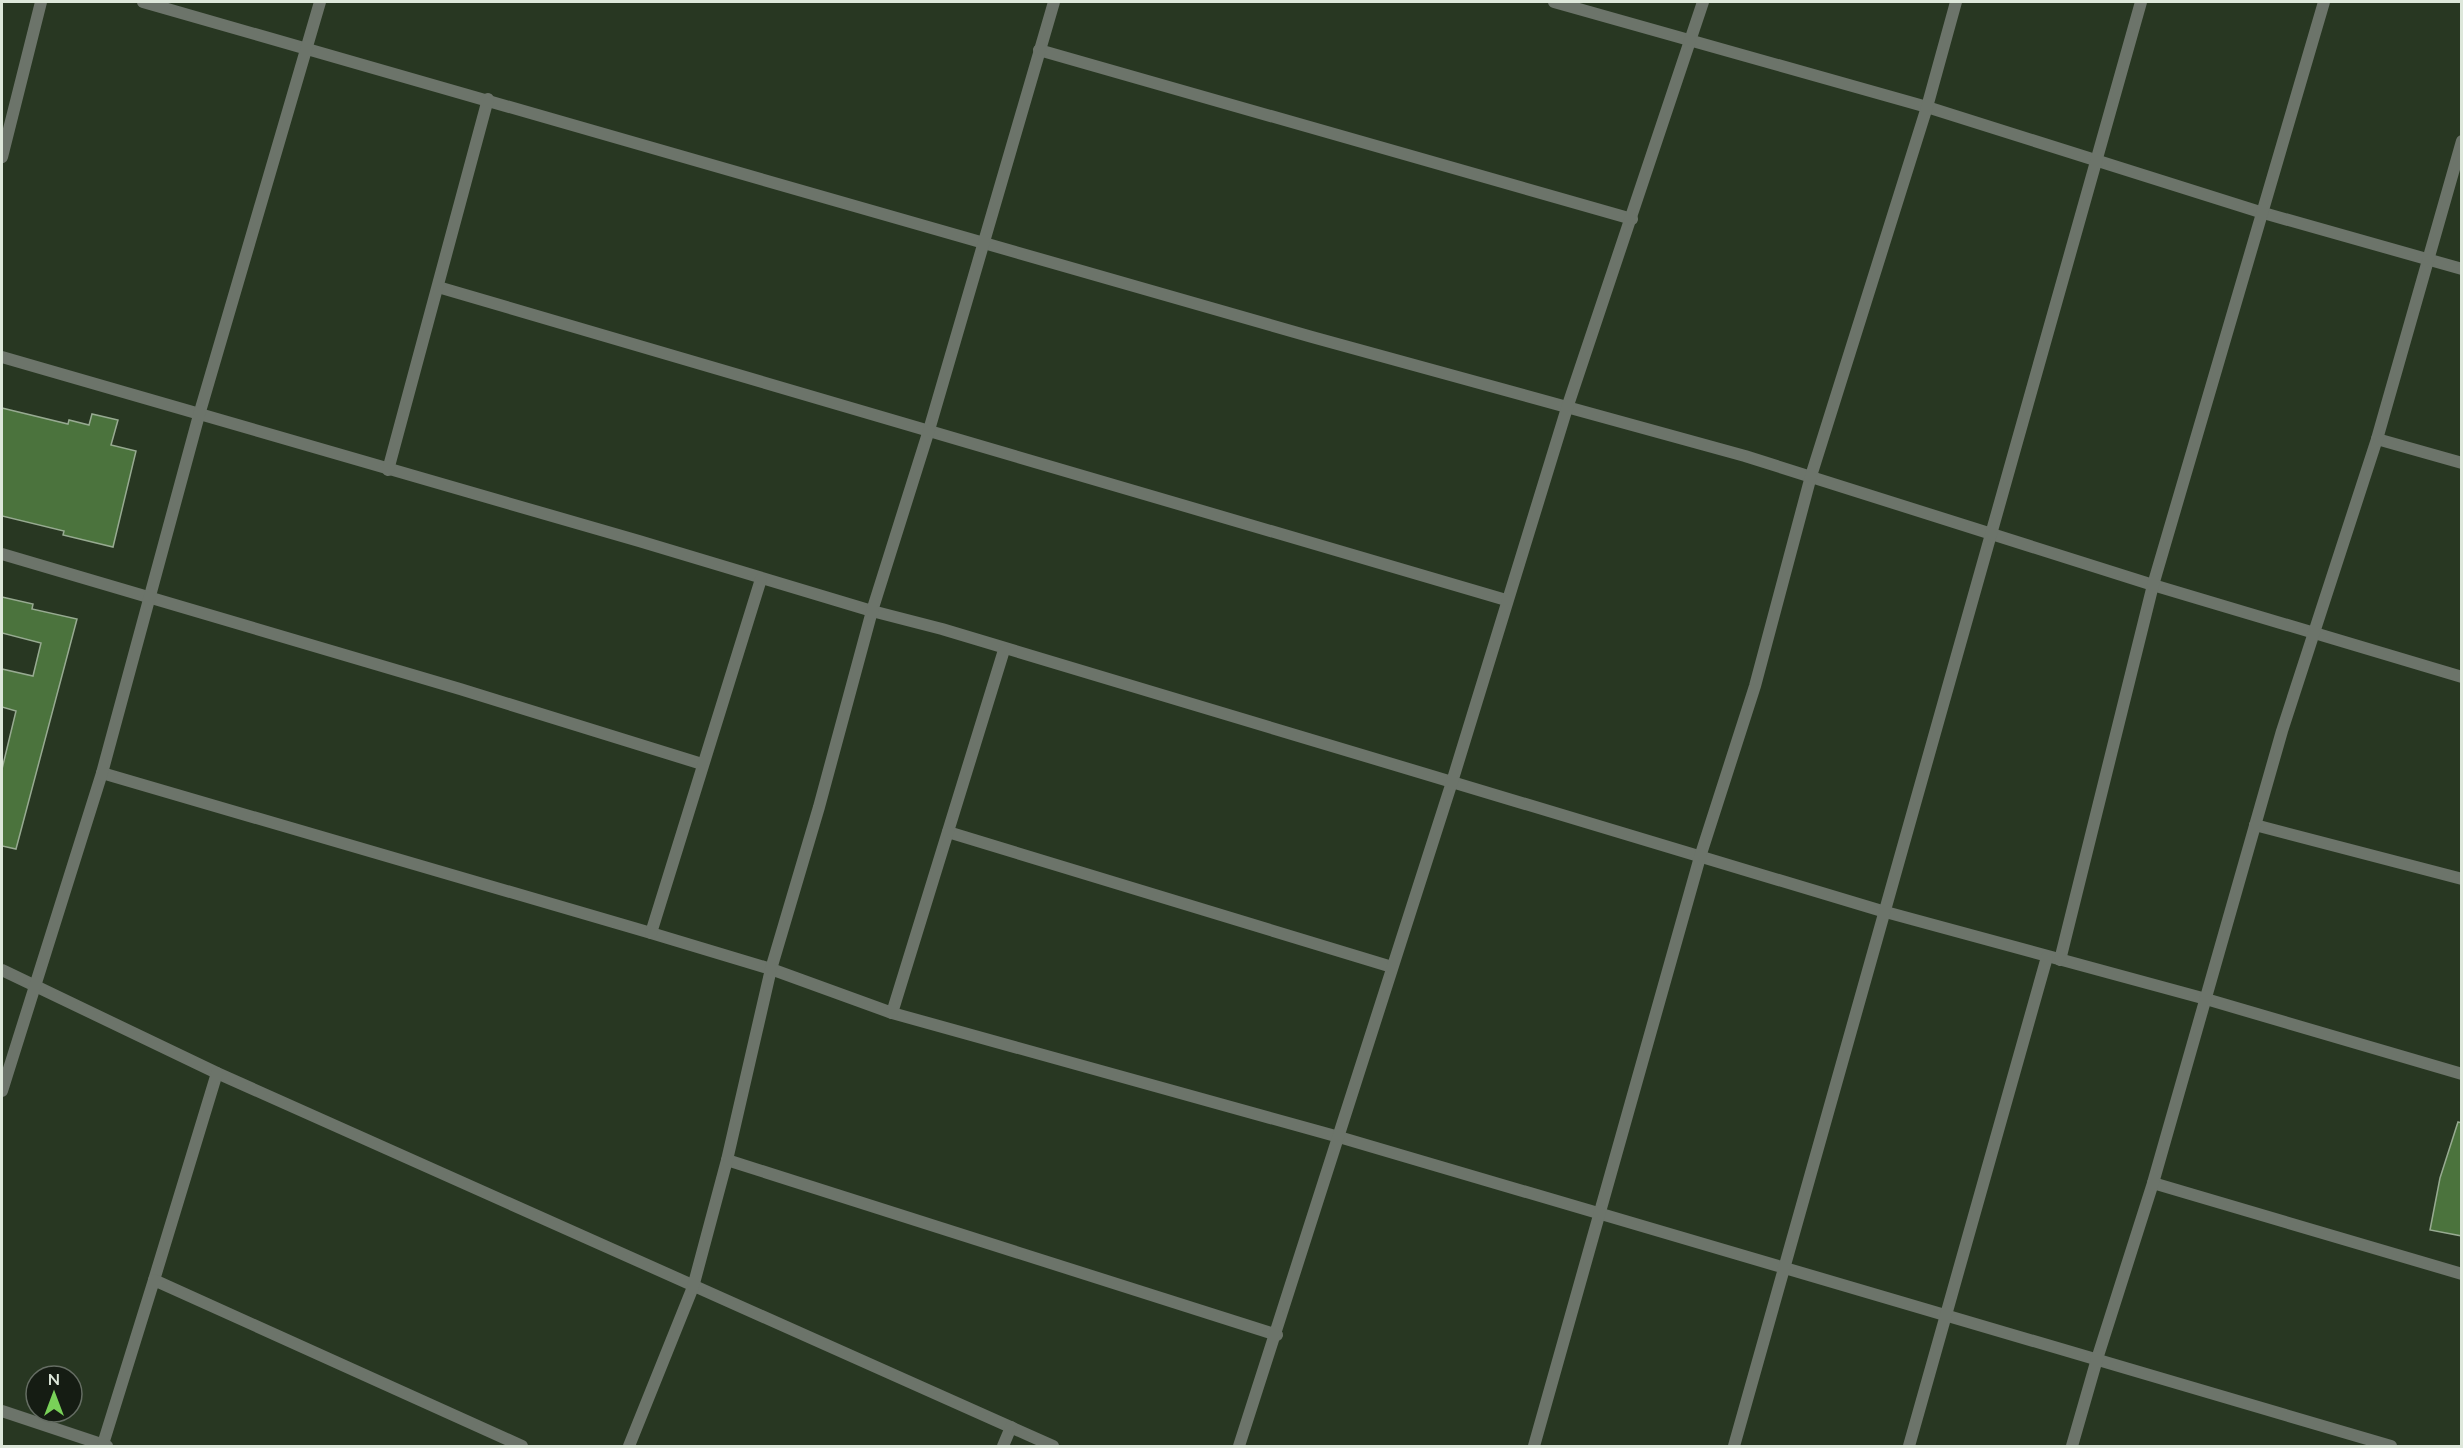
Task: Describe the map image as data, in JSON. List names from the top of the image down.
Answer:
{
  "north": "top"
}
